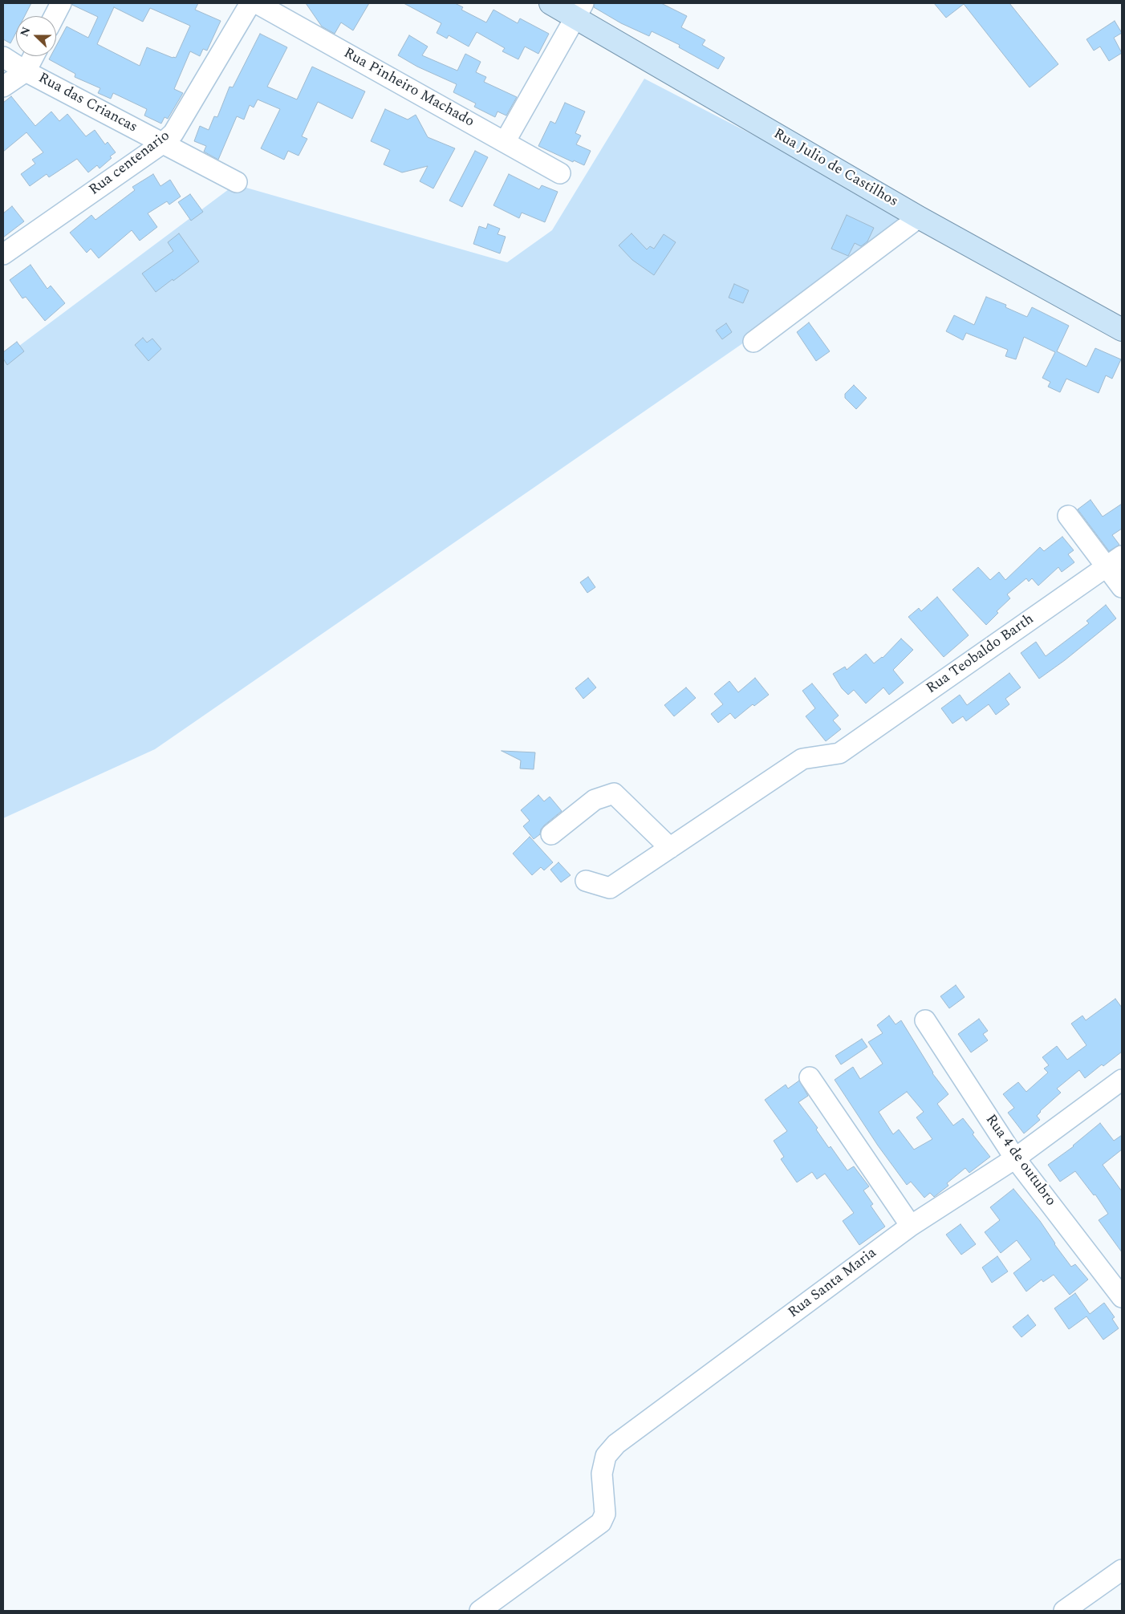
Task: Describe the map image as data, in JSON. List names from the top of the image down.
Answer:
{
  "streets": {
    "main road": ["Rua Julio de Castilhos"],
    "street": [
      "Rua Pinheiro Machado",
      "Rua das Criancas",
      "Rua centenario",
      "Rua Teobaldo Barth",
      "Rua 4 de outubro",
      "Rua Santa Maria"
    ]
  },
  "crossings": [
    ["Rua das Criancas", "Rua centenario"],
    ["Rua 4 de outubro", "Rua Santa Maria"]
  ],
  "north": "left"
}
